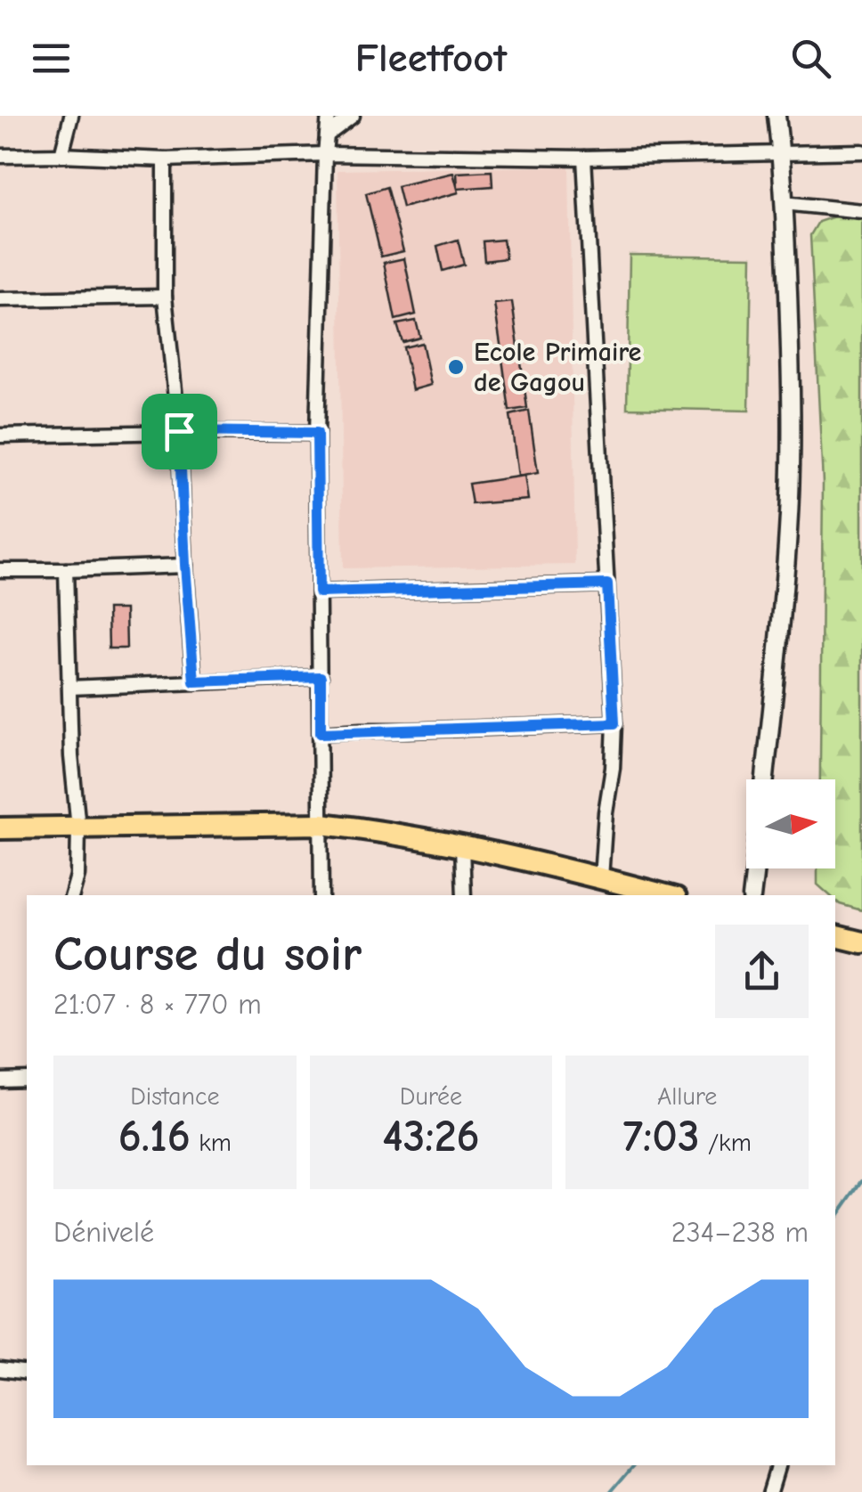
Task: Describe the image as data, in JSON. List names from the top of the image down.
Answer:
{
  "places": ["Ecole Primaire de Gagou"],
  "north": "right",
  "page": {
    "header": "Fleetfoot",
    "heading": ["Course du soir", "21:07 · 8 × 770 m"],
    "stats": [
      ["Distance", "6.16 km"],
      ["Durée", "43:26"],
      ["Allure", "7:03 /km"]
    ],
    "chart": ["Dénivelé", "234–238 m"]
  }
}
